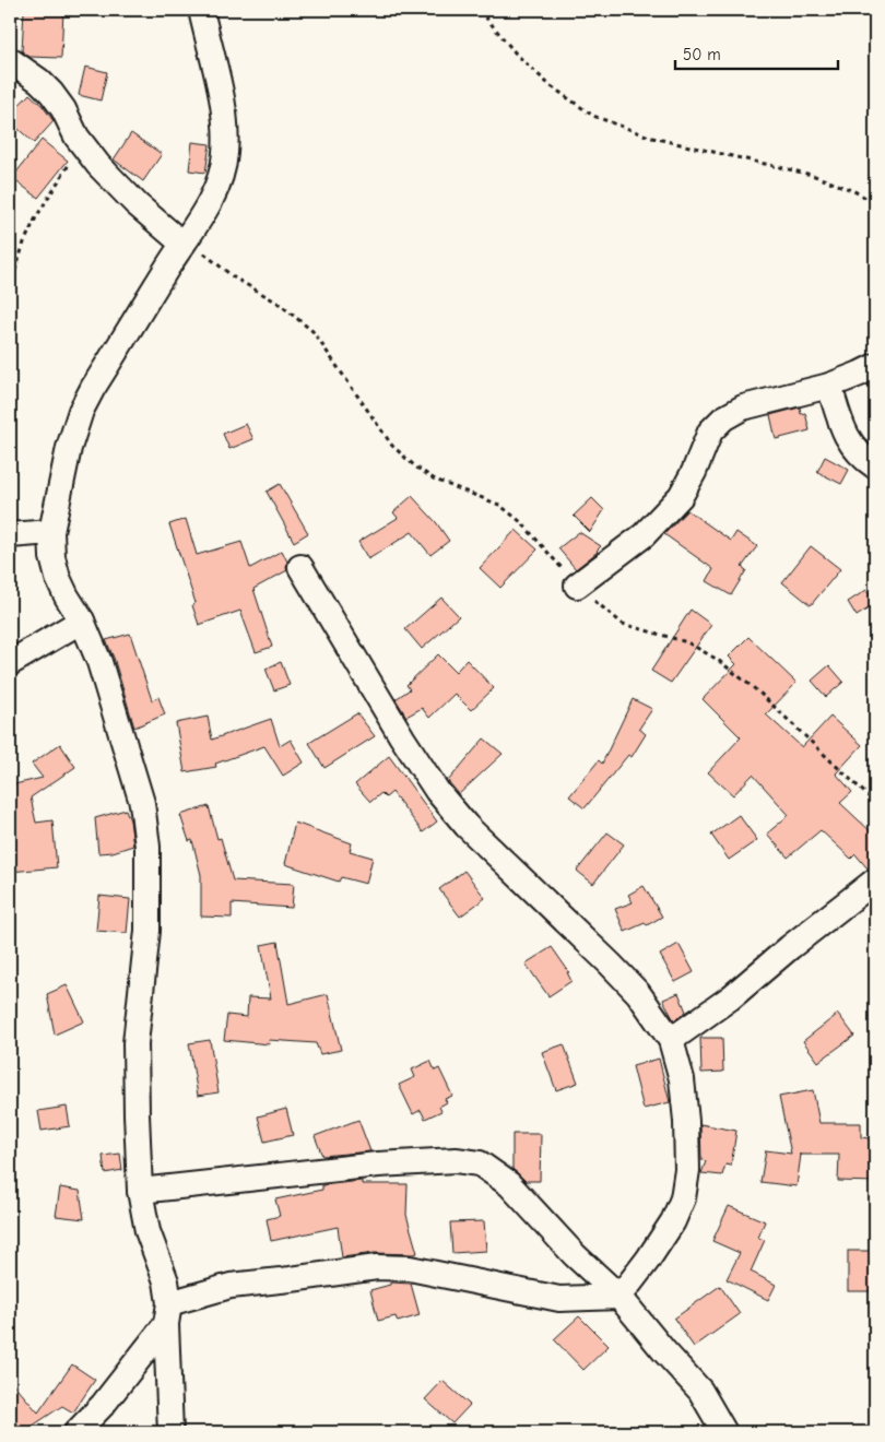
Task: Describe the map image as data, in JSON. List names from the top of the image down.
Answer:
{
  "scale_bar": "50 m"
}
